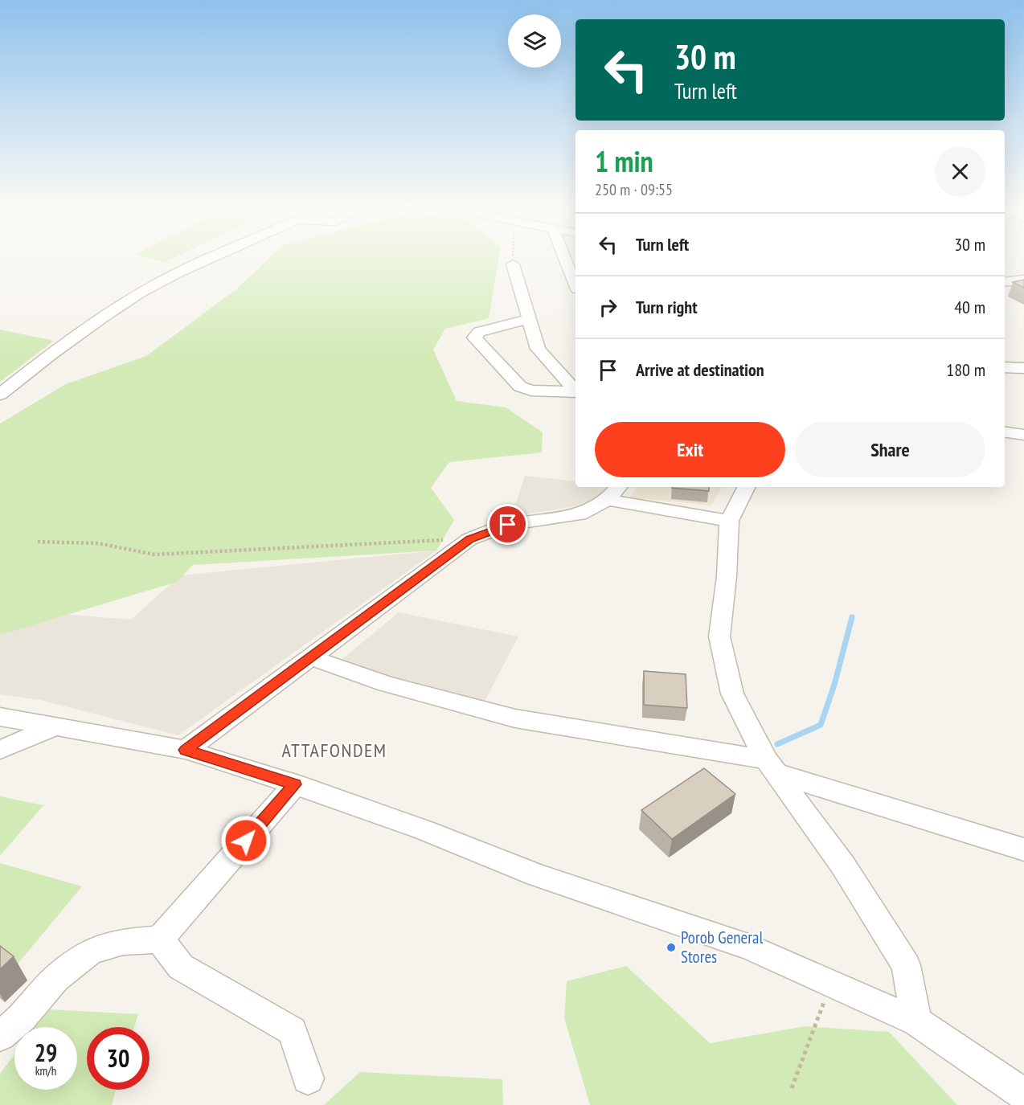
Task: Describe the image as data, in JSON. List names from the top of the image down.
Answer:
{
  "districts": ["ATTAFONDEM"],
  "places": ["Porob General Stores"],
  "page": {
    "turn": ["30 m", "Turn left"],
    "heading": ["1 min", "250 m · 09:55"],
    "list": [
      {
        "name": "Turn left",
        "value": "30 m"
      },
      {
        "name": "Turn right",
        "value": "40 m"
      },
      {
        "name": "Arrive at destination",
        "value": "180 m"
      }
    ],
    "buttons": ["Exit", "Share"],
    "speed": "29 km/h",
    "limit": "30"
  }
}
